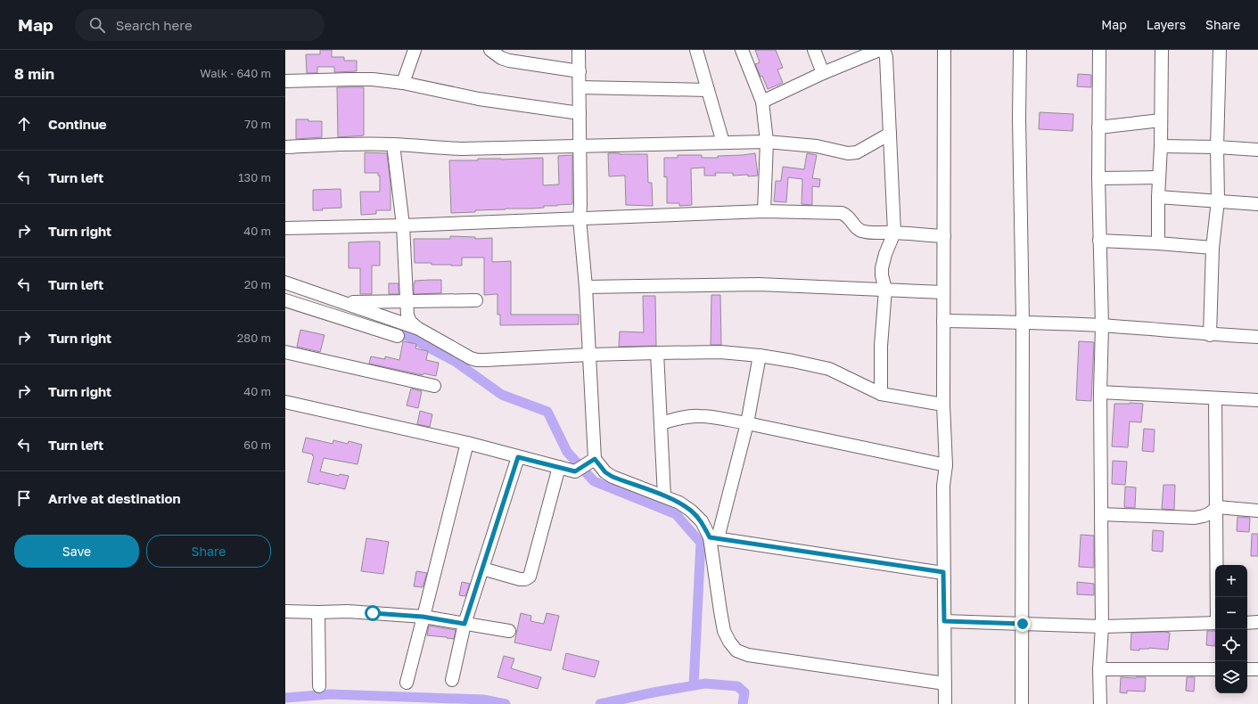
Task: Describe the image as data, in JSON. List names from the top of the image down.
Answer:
{
  "page": {
    "header": "Map",
    "search": "Search here",
    "nav": ["Map", "Layers", "Share"],
    "heading": ["8 min", "Walk · 640 m"],
    "list": [
      ["Continue", "70 m"],
      ["Turn left", "130 m"],
      ["Turn right", "40 m"],
      ["Turn left", "20 m"],
      ["Turn right", "280 m"],
      ["Turn right", "40 m"],
      ["Turn left", "60 m"],
      "Arrive at destination"
    ],
    "buttons": ["Save", "Share"],
    "map_buttons": ["+", "−"]
  }
}
